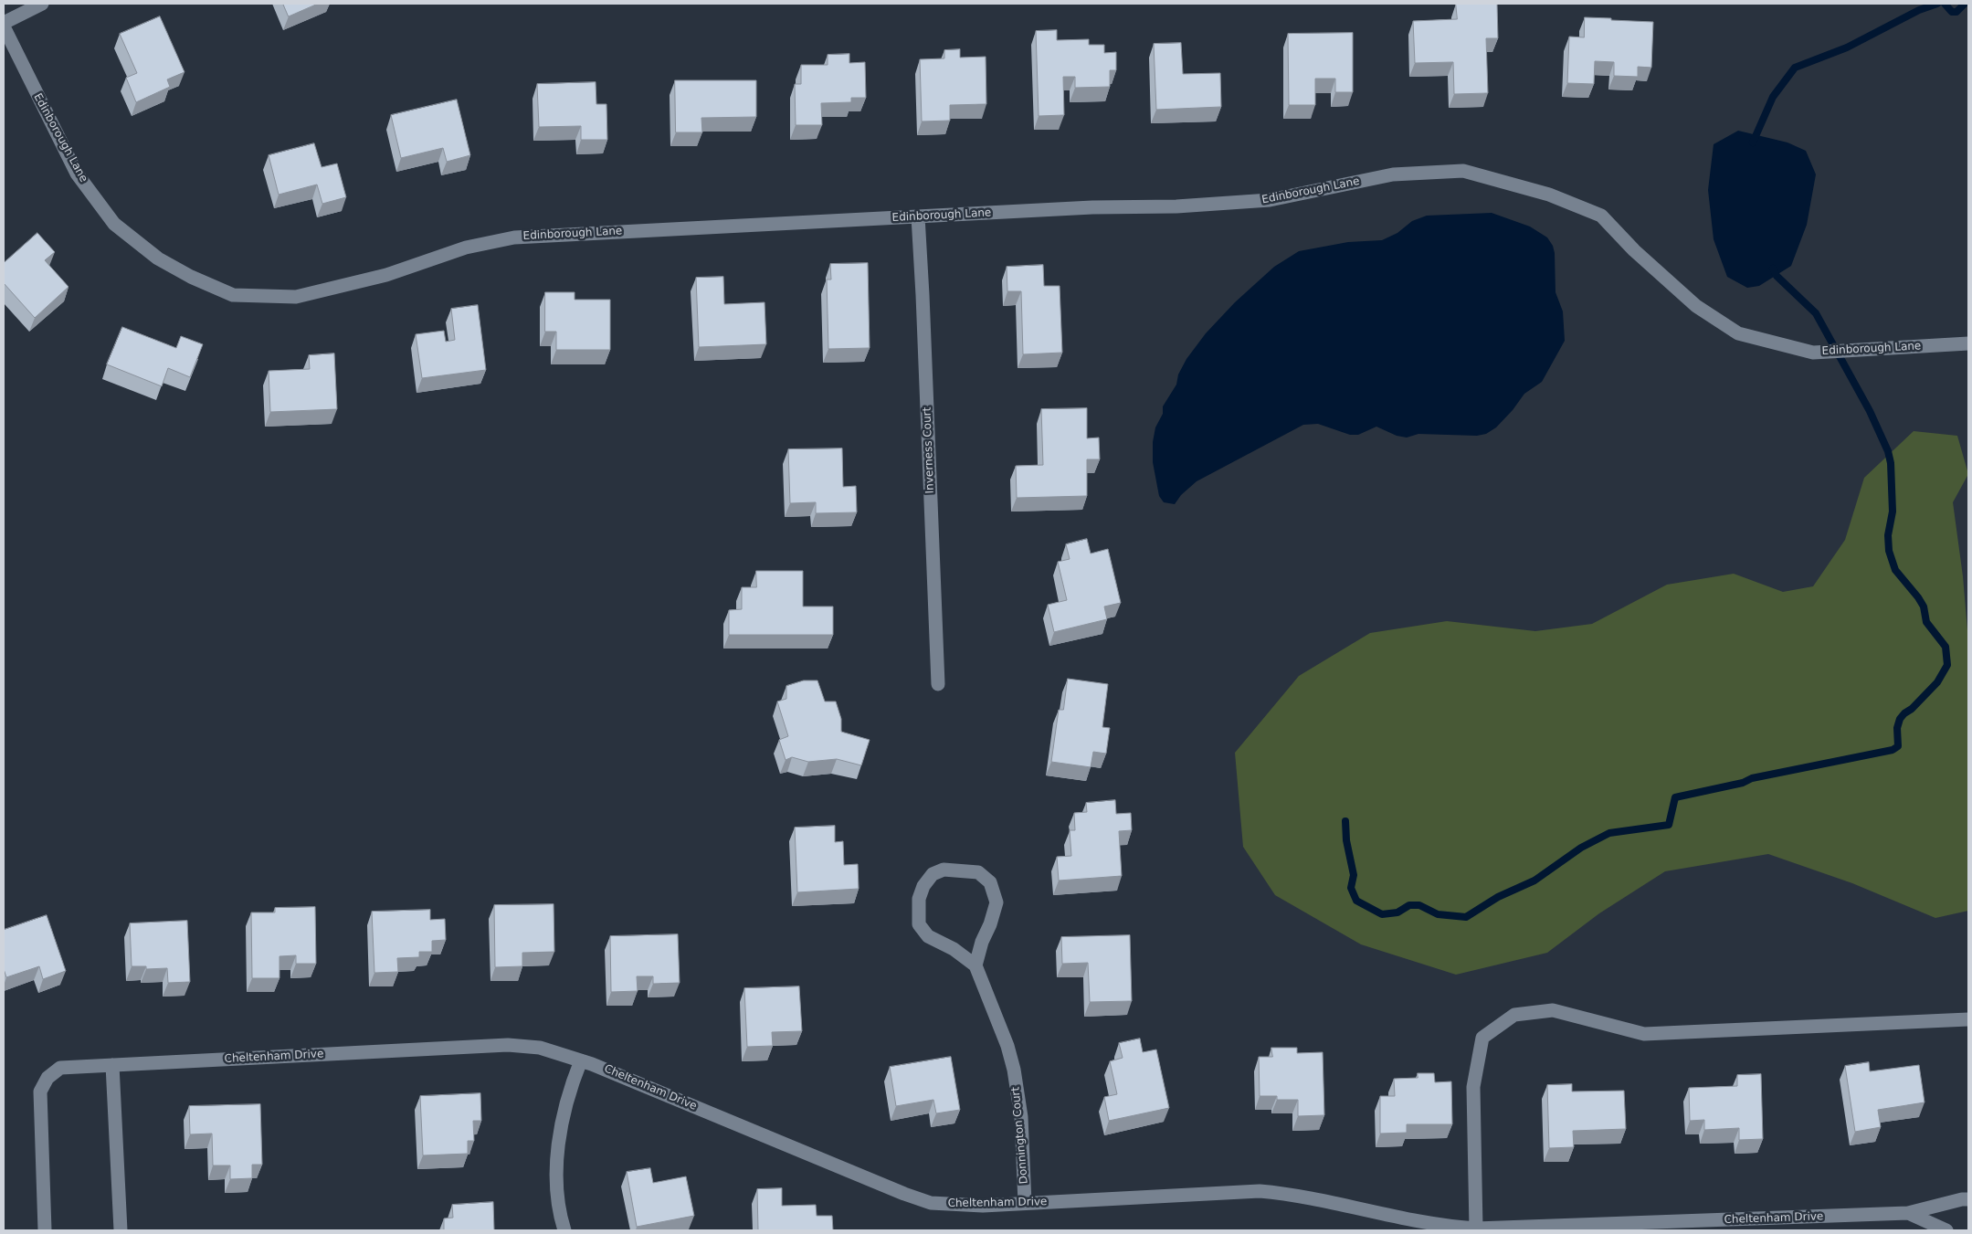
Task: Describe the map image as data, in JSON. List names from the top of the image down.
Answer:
{
  "streets": {
    "street": [
      "Edinborough Lane",
      "Inverness Court",
      "Cheltenham Drive",
      "Donnington Court"
    ]
  },
  "crossings": [
    ["Edinborough Lane", "Inverness Court"],
    ["Cheltenham Drive", "Donnington Court"]
  ]
}
